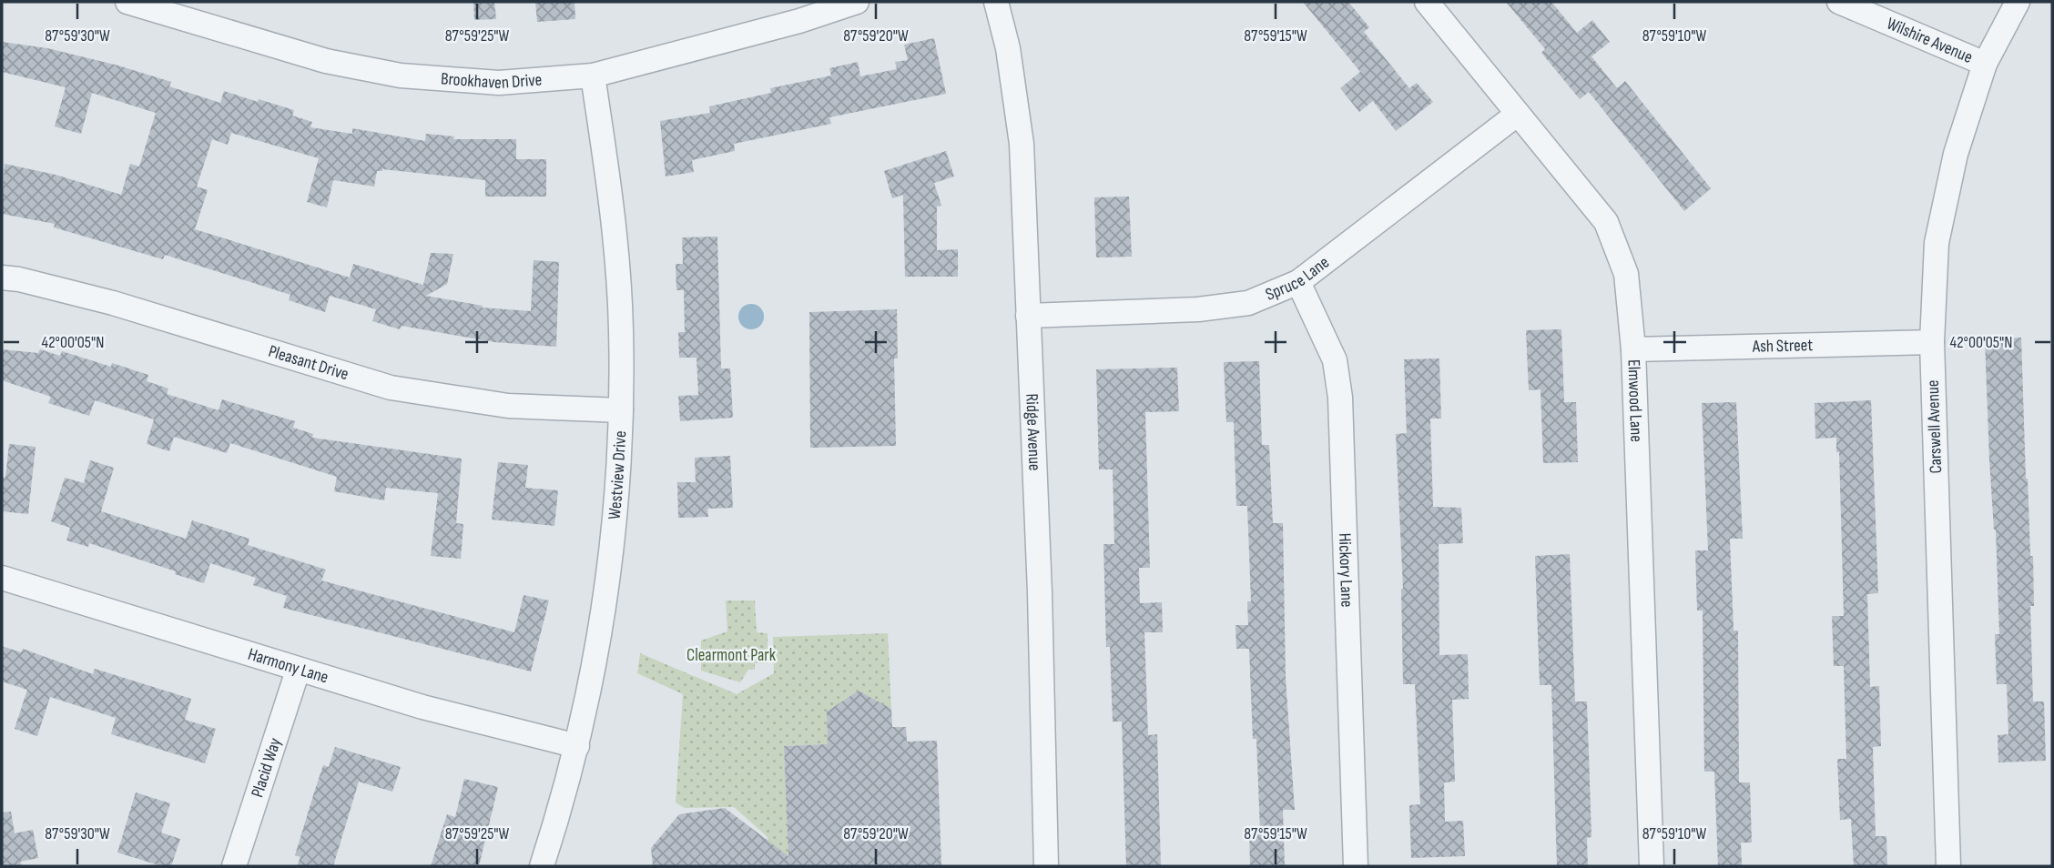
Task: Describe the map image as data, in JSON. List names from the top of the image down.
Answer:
{
  "streets": {
    "street": [
      "Wilshire Avenue",
      "Brookhaven Drive",
      "Spruce Lane",
      "Ash Street",
      "Pleasant Drive",
      "Elmwood Lane",
      "Carswell Avenue",
      "Ridge Avenue",
      "Westview Drive",
      "Hickory Lane",
      "Harmony Lane",
      "Placid Way"
    ]
  },
  "crossings": [
    ["Wilshire Avenue", "Carswell Avenue"],
    ["Brookhaven Drive", "Westview Drive"],
    ["Spruce Lane", "Elmwood Lane"],
    ["Spruce Lane", "Ridge Avenue"],
    ["Spruce Lane", "Hickory Lane"],
    ["Ash Street", "Elmwood Lane"],
    ["Ash Street", "Carswell Avenue"],
    ["Pleasant Drive", "Westview Drive"],
    ["Westview Drive", "Harmony Lane"],
    ["Harmony Lane", "Placid Way"]
  ],
  "parks": ["Clearmont Park"],
  "coordinates": [
    "87°59'30\"W",
    "87°59'25\"W",
    "87°59'20\"W",
    "87°59'15\"W",
    "87°59'10\"W",
    "42°00'05\"N"
  ]
}
